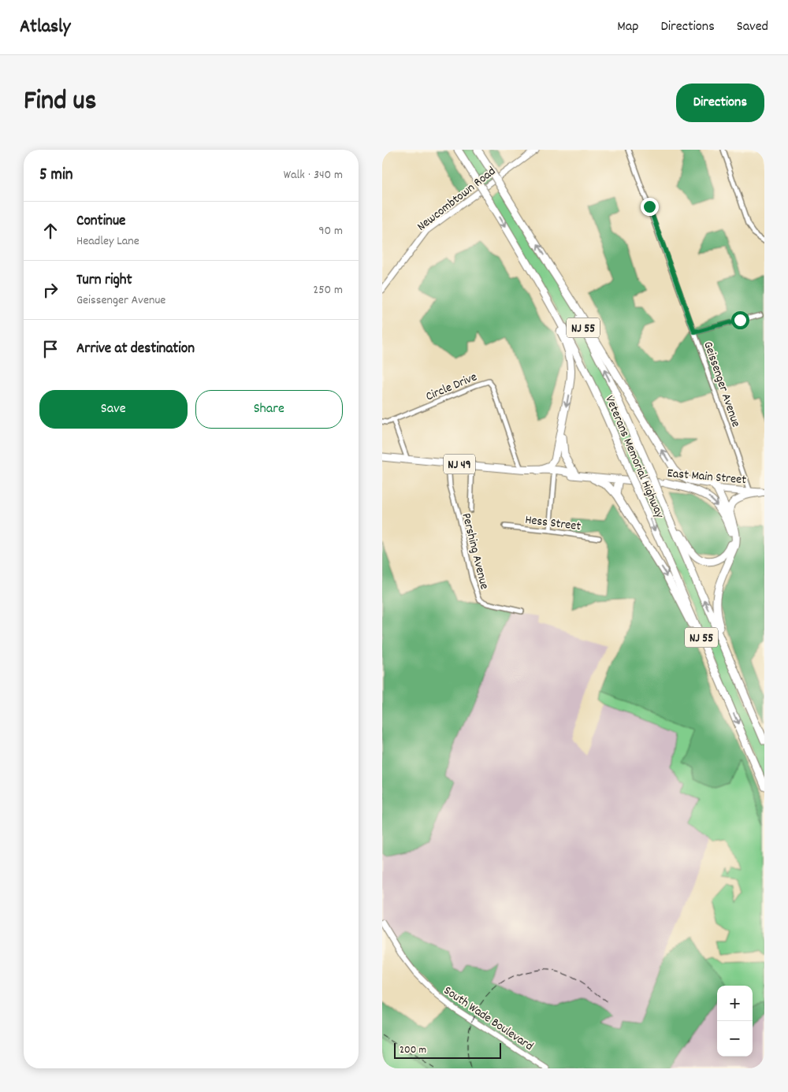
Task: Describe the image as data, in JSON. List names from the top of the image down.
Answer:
{
  "streets": {
    "highway": [
      "NJ 55",
      "Veterans Memorial Highway",
      "NJ 49",
      "East Main Street"
    ],
    "main road": ["Newcombtown Road", "South Wade Boulevard"],
    "street": [
      "Geissenger Avenue",
      "Circle Drive",
      "Hess Street",
      "Pershing Avenue"
    ]
  },
  "crossings": [
    ["Geissenger Avenue", "East Main Street"],
    ["Circle Drive", "East Main Street"],
    ["East Main Street", "Pershing Avenue"]
  ],
  "scale_bar": "200 m",
  "page": {
    "header": "Atlasly",
    "nav": ["Map", "Directions", "Saved"],
    "title": "Find us",
    "buttons": [
      "Directions",
      ["Save", "Share"]
    ],
    "heading": ["5 min", "Walk · 340 m"],
    "list": [
      ["Continue", "Headley Lane", "90 m"],
      ["Turn right", "Geissenger Avenue", "250 m"],
      "Arrive at destination"
    ],
    "map_buttons": ["+", "−"],
    "scale": "200 m"
  }
}
